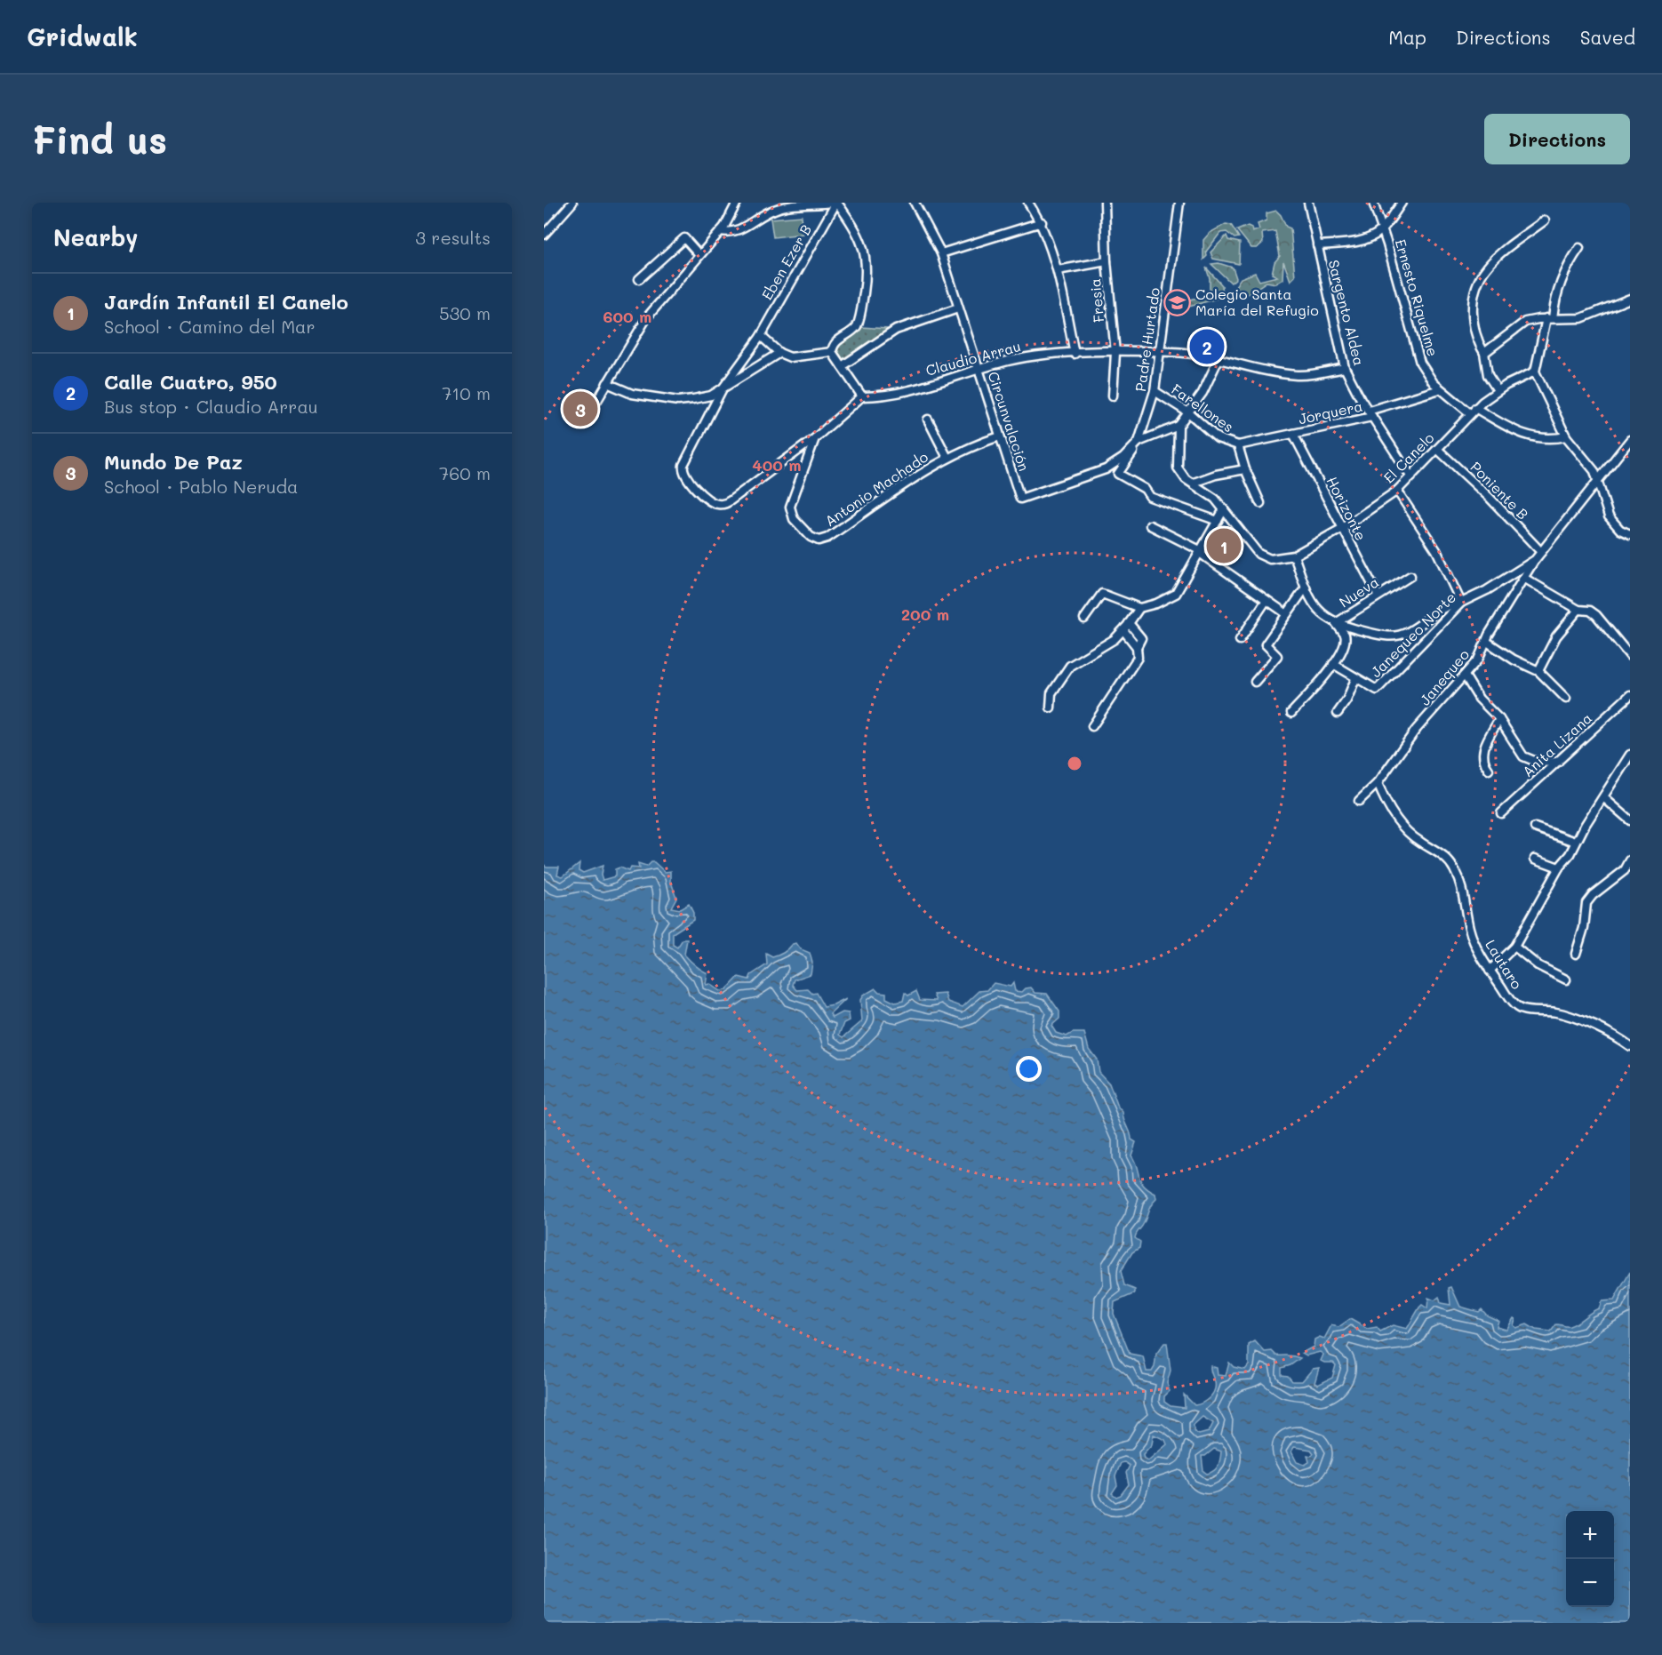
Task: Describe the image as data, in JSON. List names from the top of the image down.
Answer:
{
  "streets": {
    "street": [
      "Eben Ezer B",
      "Ernesto Riquelme",
      "Fresia",
      "Sargento Aldea",
      "Padre Hurtado",
      "Claudio Arrau",
      "Farellones",
      "Jorquera",
      "Circunvalación",
      "El Canelo",
      "Antonio Machado",
      "Poniente B",
      "Horizonte",
      "Nueva",
      "Janequeo Norte",
      "Janequeo",
      "Anita Lizana",
      "Lautaro"
    ]
  },
  "crossings": [
    ["Eben Ezer B", "Antonio Machado"],
    ["Ernesto Riquelme", "Jorquera"],
    ["Ernesto Riquelme", "El Canelo"],
    ["Fresia", "Claudio Arrau"],
    ["Sargento Aldea", "Claudio Arrau"],
    ["Sargento Aldea", "Jorquera"],
    ["Sargento Aldea", "El Canelo"],
    ["Padre Hurtado", "Claudio Arrau"],
    ["Padre Hurtado", "Farellones"],
    ["Padre Hurtado", "Circunvalación"],
    ["Claudio Arrau", "Circunvalación"],
    ["Farellones", "Jorquera"],
    ["Jorquera", "Horizonte"],
    ["Circunvalación", "Antonio Machado"],
    ["El Canelo", "Poniente B"],
    ["El Canelo", "Horizonte"],
    ["Poniente B", "Janequeo Norte"],
    ["Horizonte", "Nueva"],
    ["Nueva", "Janequeo Norte"],
    ["Janequeo Norte", "Janequeo"],
    ["Janequeo", "Lautaro"]
  ],
  "places": {
    "school or university": ["Colegio Santa María del Refugio"]
  },
  "page": {
    "header": "Gridwalk",
    "nav": ["Map", "Directions", "Saved"],
    "buttons": "Directions",
    "title": "Find us",
    "heading": ["Nearby", "3 results"],
    "list": [
      {
        "mark": "1",
        "name": "Jardín Infantil El Canelo",
        "note": "School · Camino del Mar",
        "value": "530 m"
      },
      {
        "mark": "2",
        "name": "Calle Cuatro, 950",
        "note": "Bus stop · Claudio Arrau",
        "value": "710 m"
      },
      {
        "mark": "3",
        "name": "Mundo De Paz",
        "note": "School · Pablo Neruda",
        "value": "760 m"
      }
    ],
    "pins": ["2", "3", "1"],
    "map_buttons": ["+", "−"]
  },
  "rings": ["600 m", "400 m", "200 m"]
}
